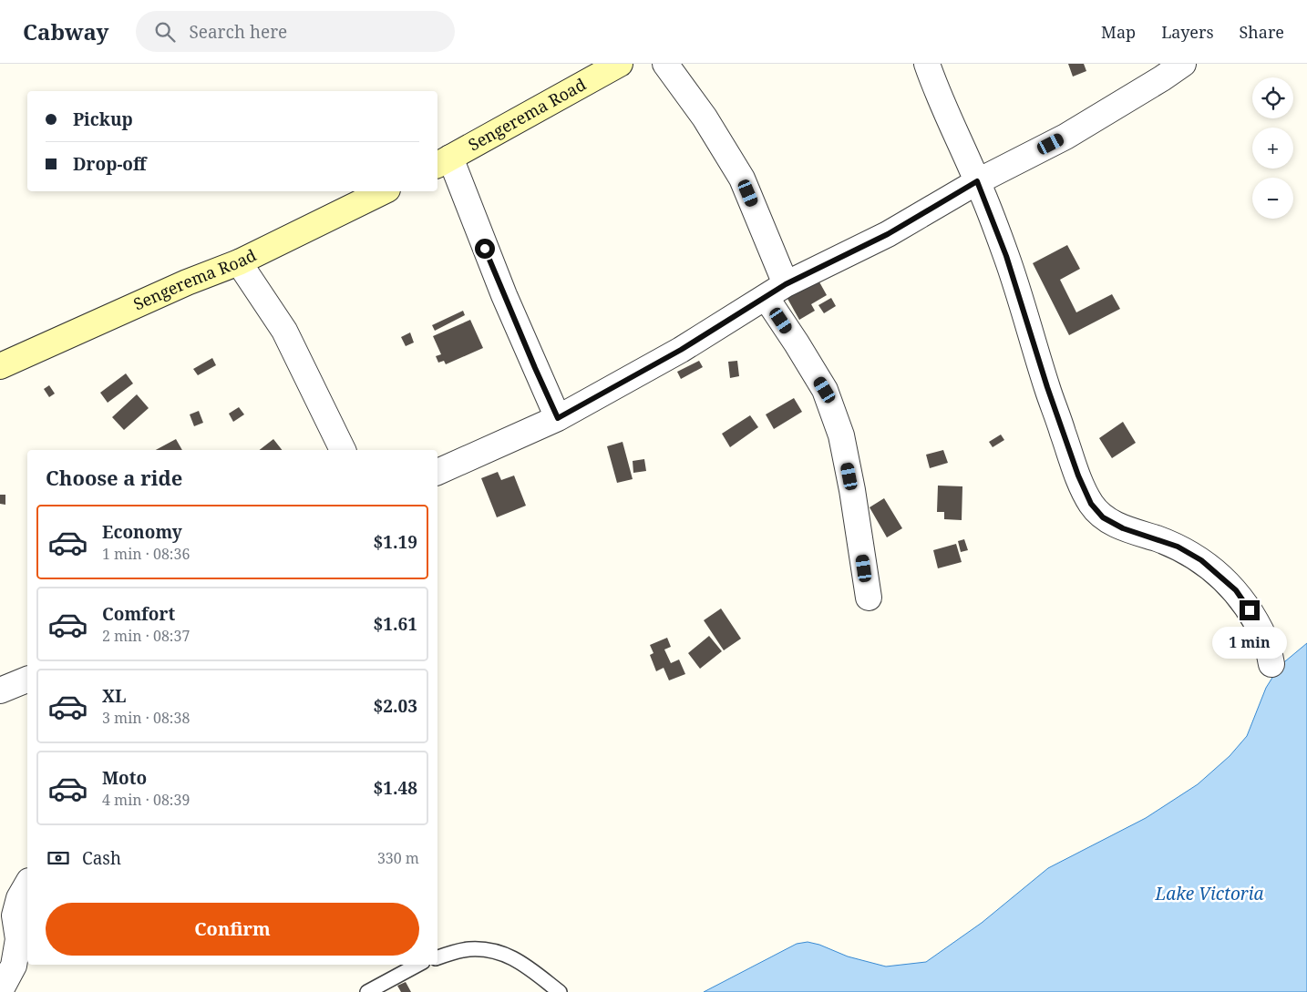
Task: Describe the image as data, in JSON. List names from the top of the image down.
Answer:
{
  "streets": {
    "main road": ["Sengerema Road"]
  },
  "water": ["Lake Victoria"],
  "page": {
    "header": "Cabway",
    "search": "Search here",
    "nav": ["Map", "Layers", "Share"],
    "map_buttons": ["+", "−"],
    "banner": ["Pickup", "Drop-off"],
    "heading": "Choose a ride",
    "list": [
      {
        "name": "Economy",
        "note": "1 min · 08:36",
        "value": "$1.19"
      },
      {
        "name": "Comfort",
        "note": "2 min · 08:37",
        "value": "$1.61"
      },
      {
        "name": "XL",
        "note": "3 min · 08:38",
        "value": "$2.03"
      },
      {
        "name": "Moto",
        "note": "4 min · 08:39",
        "value": "$1.48"
      }
    ],
    "bubble": "1 min",
    "pay": ["Cash", "330 m"],
    "buttons": "Confirm"
  }
}
